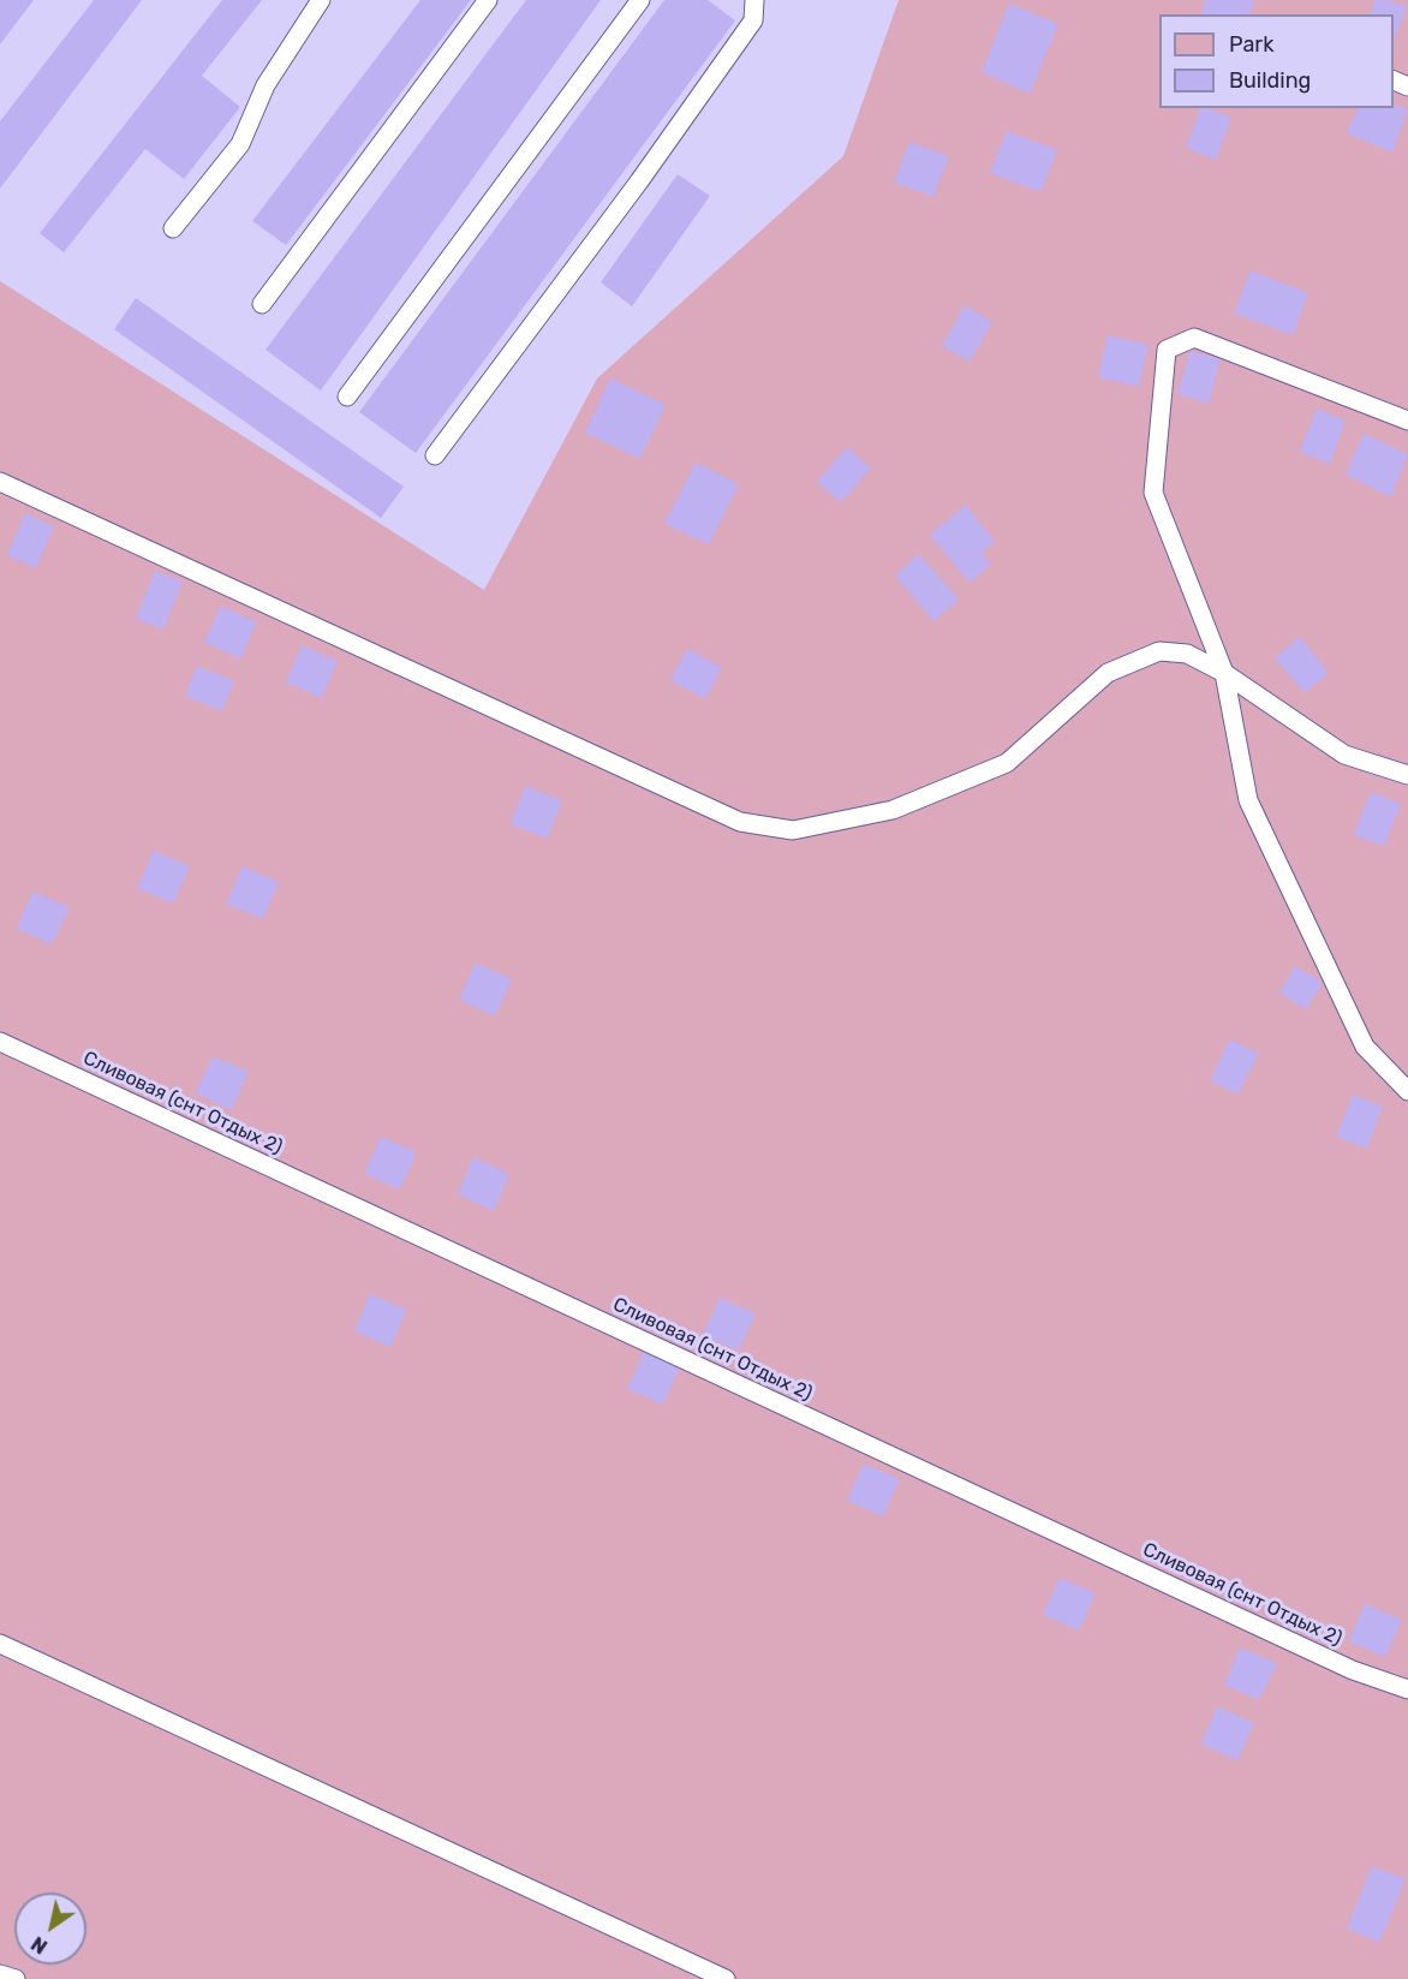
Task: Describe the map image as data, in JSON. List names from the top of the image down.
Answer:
{
  "streets": {
    "lane": ["Сливовая (снт Отдых 2)"]
  },
  "legend": ["Park", "Building"],
  "north": "bottom left"
}
